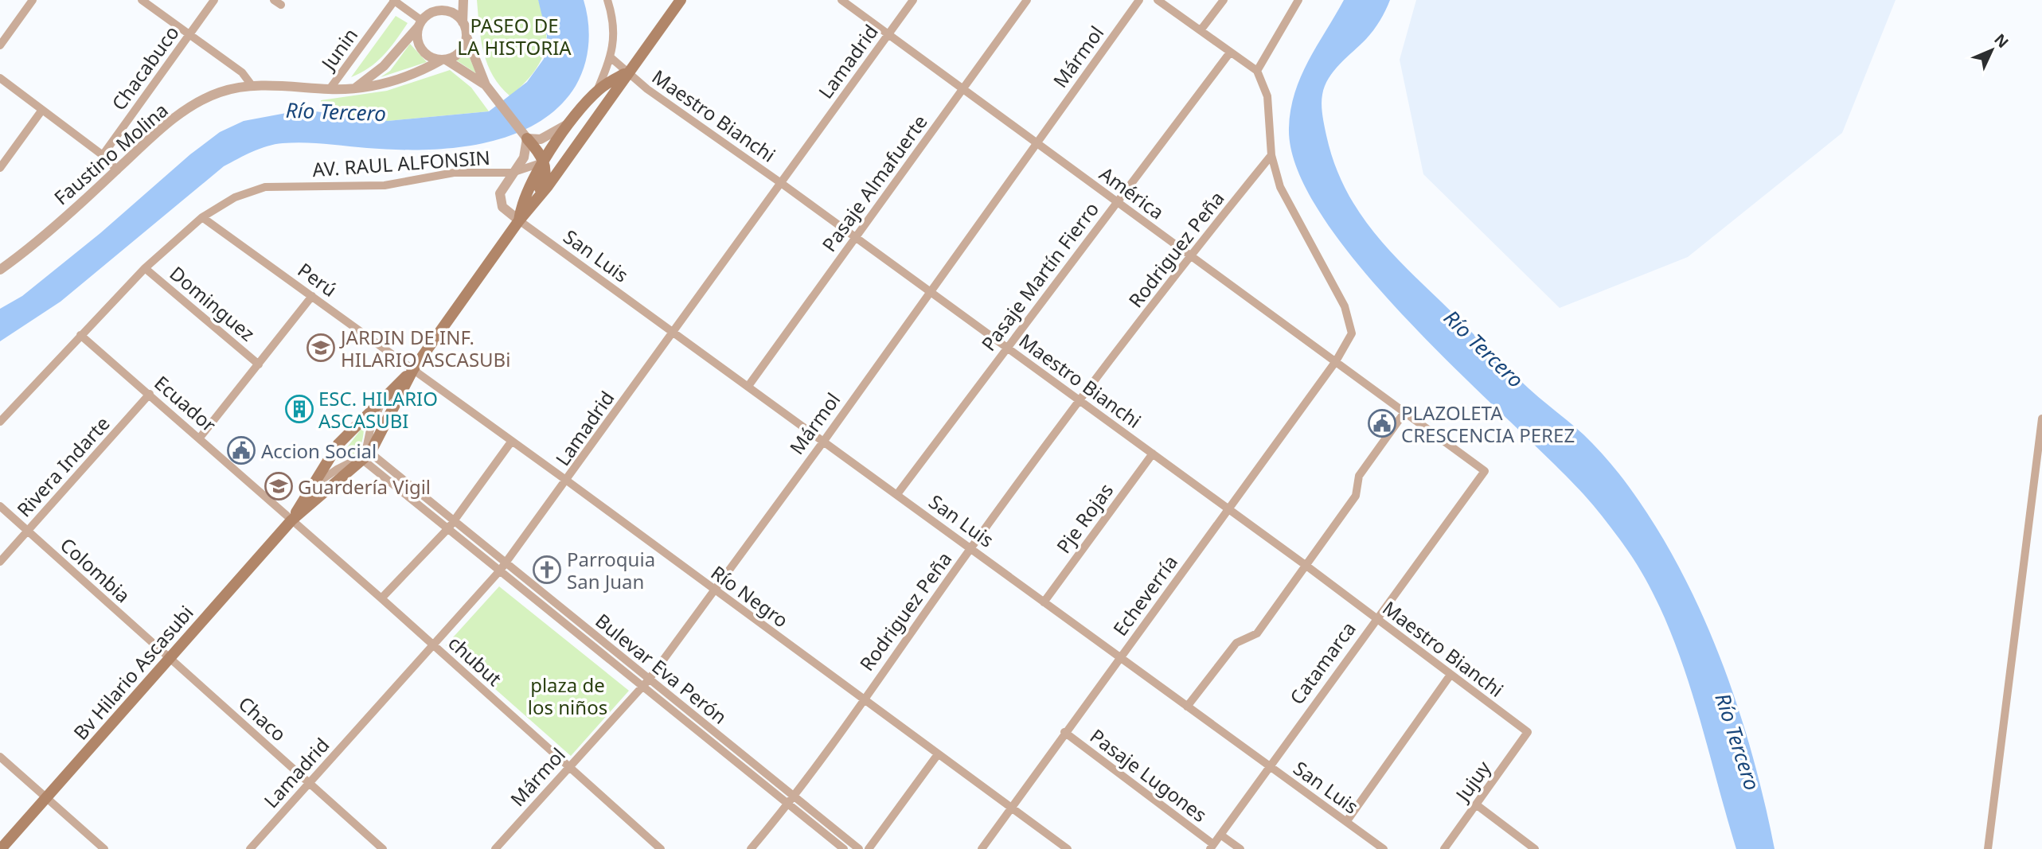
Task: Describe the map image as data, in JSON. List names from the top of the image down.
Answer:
{
  "streets": {
    "main road": ["Bv Hilario Ascasubi"],
    "street": [
      "Junin",
      "Mármol",
      "Lamadrid",
      "Chacabuco",
      "Maestro Bianchi",
      "Faustino Molina",
      "AV. RAUL ALFONSIN",
      "Pasaje Almafuerte",
      "América",
      "Rodriguez Peña",
      "San Luis",
      "Pasaje Martín Fierro",
      "Perú",
      "Dominguez",
      "Ecuador",
      "Rivera Indarte",
      "Pje Rojas",
      "Colombia",
      "Echeverría",
      "Río Negro",
      "chubut",
      "Catamarca",
      "Bulevar Eva Perón",
      "Chaco",
      "Pasaje Lugones",
      "Jujuy"
    ]
  },
  "crossings": [
    ["Junin", "Faustino Molina"],
    ["Mármol", "Maestro Bianchi"],
    ["Mármol", "América"],
    ["Mármol", "San Luis"],
    ["Mármol", "Río Negro"],
    ["Mármol", "chubut"],
    ["Mármol", "Bulevar Eva Perón"],
    ["Lamadrid", "Maestro Bianchi"],
    ["Lamadrid", "América"],
    ["Lamadrid", "San Luis"],
    ["Lamadrid", "Río Negro"],
    ["Lamadrid", "chubut"],
    ["Lamadrid", "Bulevar Eva Perón"],
    ["Lamadrid", "Chaco"],
    ["Maestro Bianchi", "Pasaje Almafuerte"],
    ["Maestro Bianchi", "Rodriguez Peña"],
    ["Maestro Bianchi", "Pasaje Martín Fierro"],
    ["Maestro Bianchi", "Pje Rojas"],
    ["Maestro Bianchi", "Echeverría"],
    ["Maestro Bianchi", "Catamarca"],
    ["Maestro Bianchi", "Jujuy"],
    ["AV. RAUL ALFONSIN", "Perú"],
    ["AV. RAUL ALFONSIN", "Dominguez"],
    ["AV. RAUL ALFONSIN", "Ecuador"],
    ["Pasaje Almafuerte", "América"],
    ["Pasaje Almafuerte", "San Luis"],
    ["América", "Rodriguez Peña"],
    ["América", "Pasaje Martín Fierro"],
    ["América", "Echeverría"],
    ["América", "Catamarca"],
    ["Rodriguez Peña", "San Luis"],
    ["Rodriguez Peña", "Echeverría"],
    ["Rodriguez Peña", "Río Negro"],
    ["Rodriguez Peña", "Bulevar Eva Perón"],
    ["San Luis", "Pasaje Martín Fierro"],
    ["San Luis", "Pje Rojas"],
    ["San Luis", "Echeverría"],
    ["San Luis", "Catamarca"],
    ["Perú", "Río Negro"],
    ["Ecuador", "Rivera Indarte"],
    ["Ecuador", "chubut"],
    ["Ecuador", "Bv Hilario Ascasubi"],
    ["Rivera Indarte", "Colombia"],
    ["Colombia", "Bv Hilario Ascasubi"],
    ["Colombia", "Chaco"],
    ["Echeverría", "Río Negro"],
    ["Echeverría", "Pasaje Lugones"],
    ["chubut", "Bv Hilario Ascasubi"],
    ["Catamarca", "Pasaje Lugones"],
    ["Bv Hilario Ascasubi", "Chaco"]
  ],
  "water": ["Río Tercero"],
  "parks": ["PASEO DE LA HISTORIA", "plaza de los niños"],
  "places": {
    "school or university": ["JARDIN DE INF. HILARIO ASCASUBi", "Guardería Vigil"],
    "building": ["ESC. HILARIO ASCASUBI"],
    "public building": ["PLAZOLETA CRESCENCIA PEREZ", "Accion Social"],
    "church": ["Parroquia San Juan"]
  },
  "north": "top right"
}
